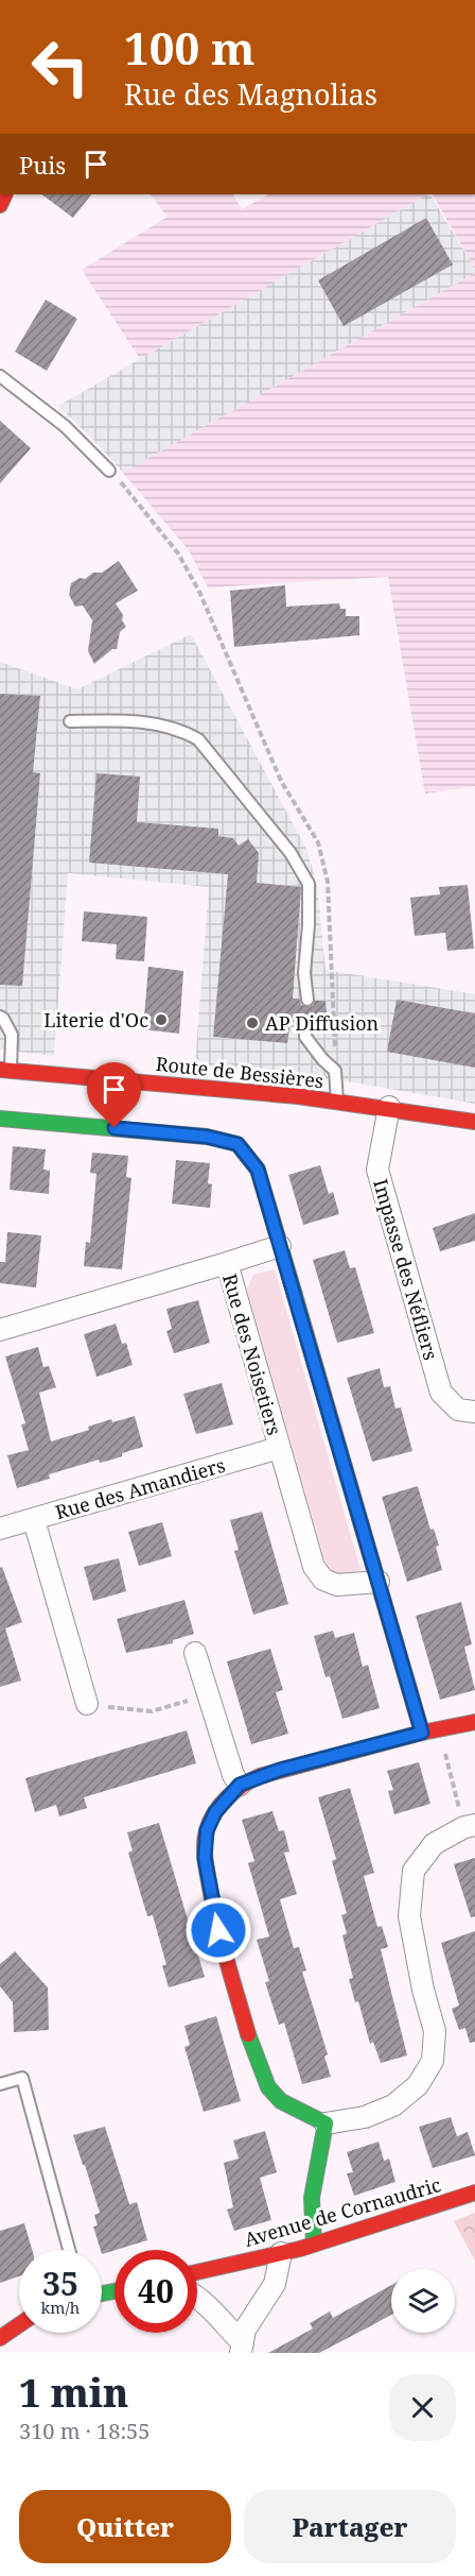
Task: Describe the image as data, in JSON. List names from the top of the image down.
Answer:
{
  "streets": {
    "street": [
      "Route de Bessières",
      "Impasse des Néfliers",
      "Rue des Noisetiers",
      "Rue des Amandiers",
      "Avenue de Cornaudric"
    ]
  },
  "crossings": [
    ["Route de Bessières", "Impasse des Néfliers"],
    ["Rue des Noisetiers", "Rue des Amandiers"]
  ],
  "places": ["Literie d'Oc", "AP Diffusion"],
  "page": {
    "turn": ["100 m", "Rue des Magnolias"],
    "then": "Puis",
    "speed": "35 km/h",
    "limit": "40",
    "heading": ["1 min", "310 m · 18:55"],
    "buttons": ["Quitter", "Partager"]
  }
}
